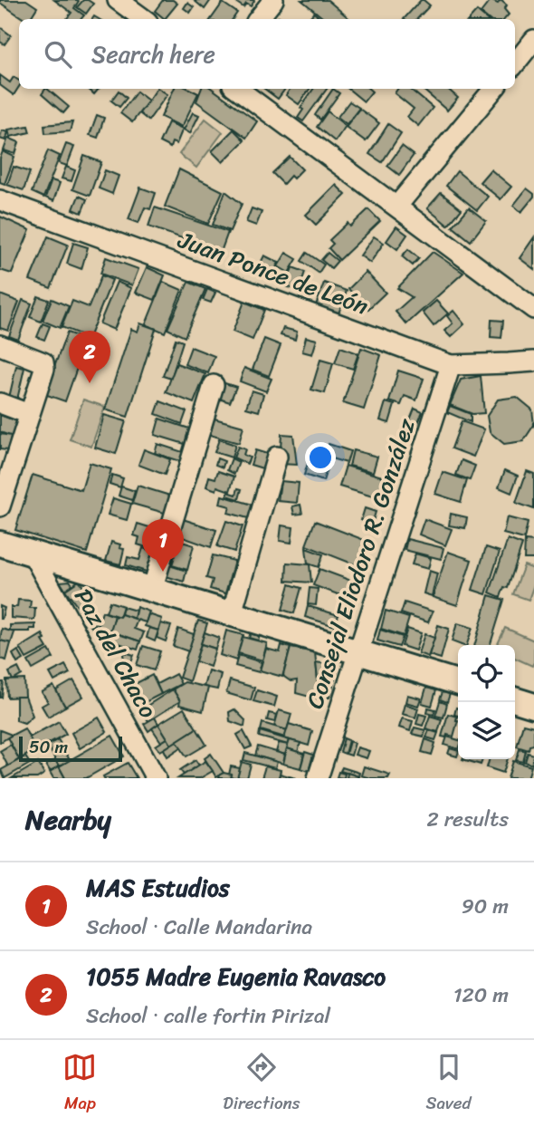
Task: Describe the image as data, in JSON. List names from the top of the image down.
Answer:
{
  "streets": {
    "street": ["Juan Ponce de León", "Consejal Eliodoro R. González", "Paz del Chaco"]
  },
  "crossings": [
    ["Juan Ponce de León", "Consejal Eliodoro R. González"]
  ],
  "scale_bar": "50 m",
  "page": {
    "search": "Search here",
    "pins": ["2", "1"],
    "scale": "50 m",
    "heading": ["Nearby", "2 results"],
    "list": [
      {
        "mark": "1",
        "name": "MAS Estudios",
        "note": "School · Calle Mandarina",
        "value": "90 m"
      },
      {
        "mark": "2",
        "name": "1055 Madre Eugenia Ravasco",
        "note": "School · calle fortin Pirizal",
        "value": "120 m"
      }
    ],
    "nav": ["Map", "Directions", "Saved"]
  }
}
